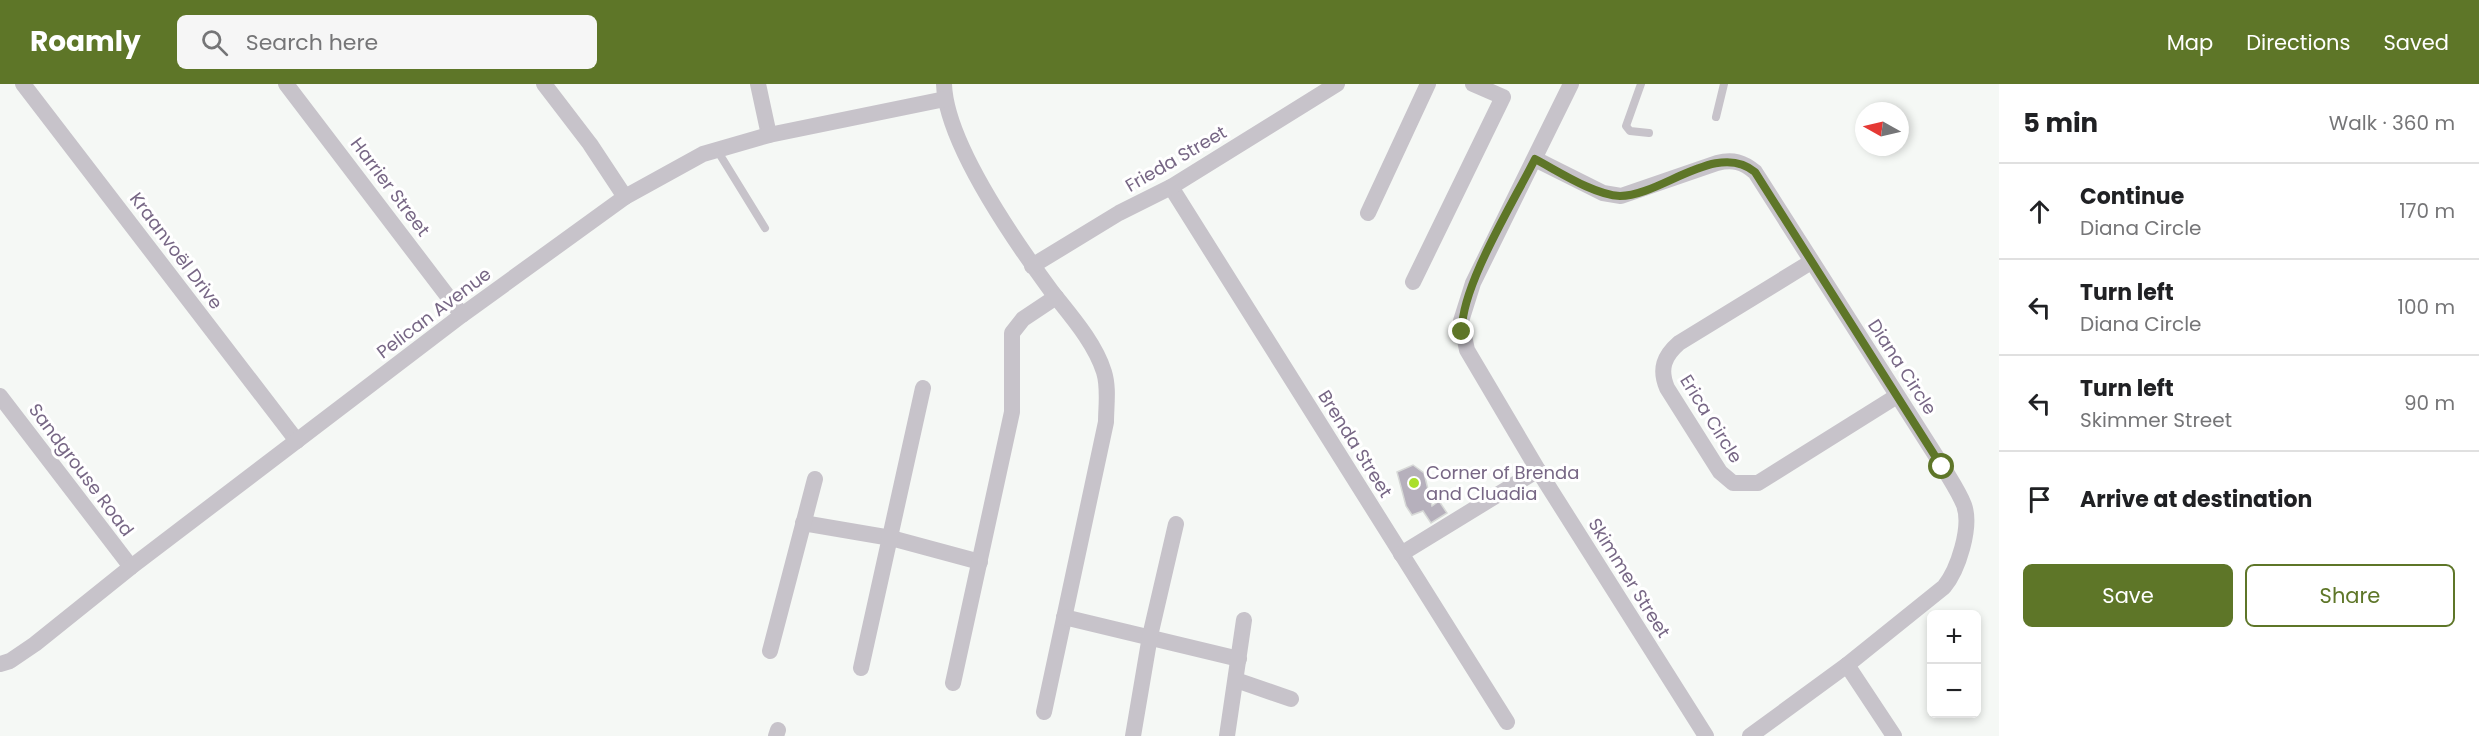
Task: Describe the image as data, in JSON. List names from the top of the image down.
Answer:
{
  "streets": {
    "street": [
      "Frieda Street",
      "Harrier Street",
      "Kraanvoël Drive",
      "Pelican Avenue",
      "Diana Circle",
      "Erica Circle",
      "Brenda Street",
      "Sandgrouse Road",
      "Skimmer Street"
    ]
  },
  "crossings": [
    ["Frieda Street", "Brenda Street"],
    ["Harrier Street", "Pelican Avenue"],
    ["Kraanvoël Drive", "Pelican Avenue"],
    ["Pelican Avenue", "Sandgrouse Road"],
    ["Diana Circle", "Erica Circle"],
    ["Diana Circle", "Skimmer Street"]
  ],
  "places": ["Corner of Brenda and Cluadia"],
  "north": "left",
  "page": {
    "header": "Roamly",
    "search": "Search here",
    "nav": ["Map", "Directions", "Saved"],
    "heading": ["5 min", "Walk · 360 m"],
    "list": [
      ["Continue", "Diana Circle", "170 m"],
      ["Turn left", "Diana Circle", "100 m"],
      ["Turn left", "Skimmer Street", "90 m"],
      "Arrive at destination"
    ],
    "buttons": ["Save", "Share"],
    "map_buttons": ["+", "−"]
  }
}
